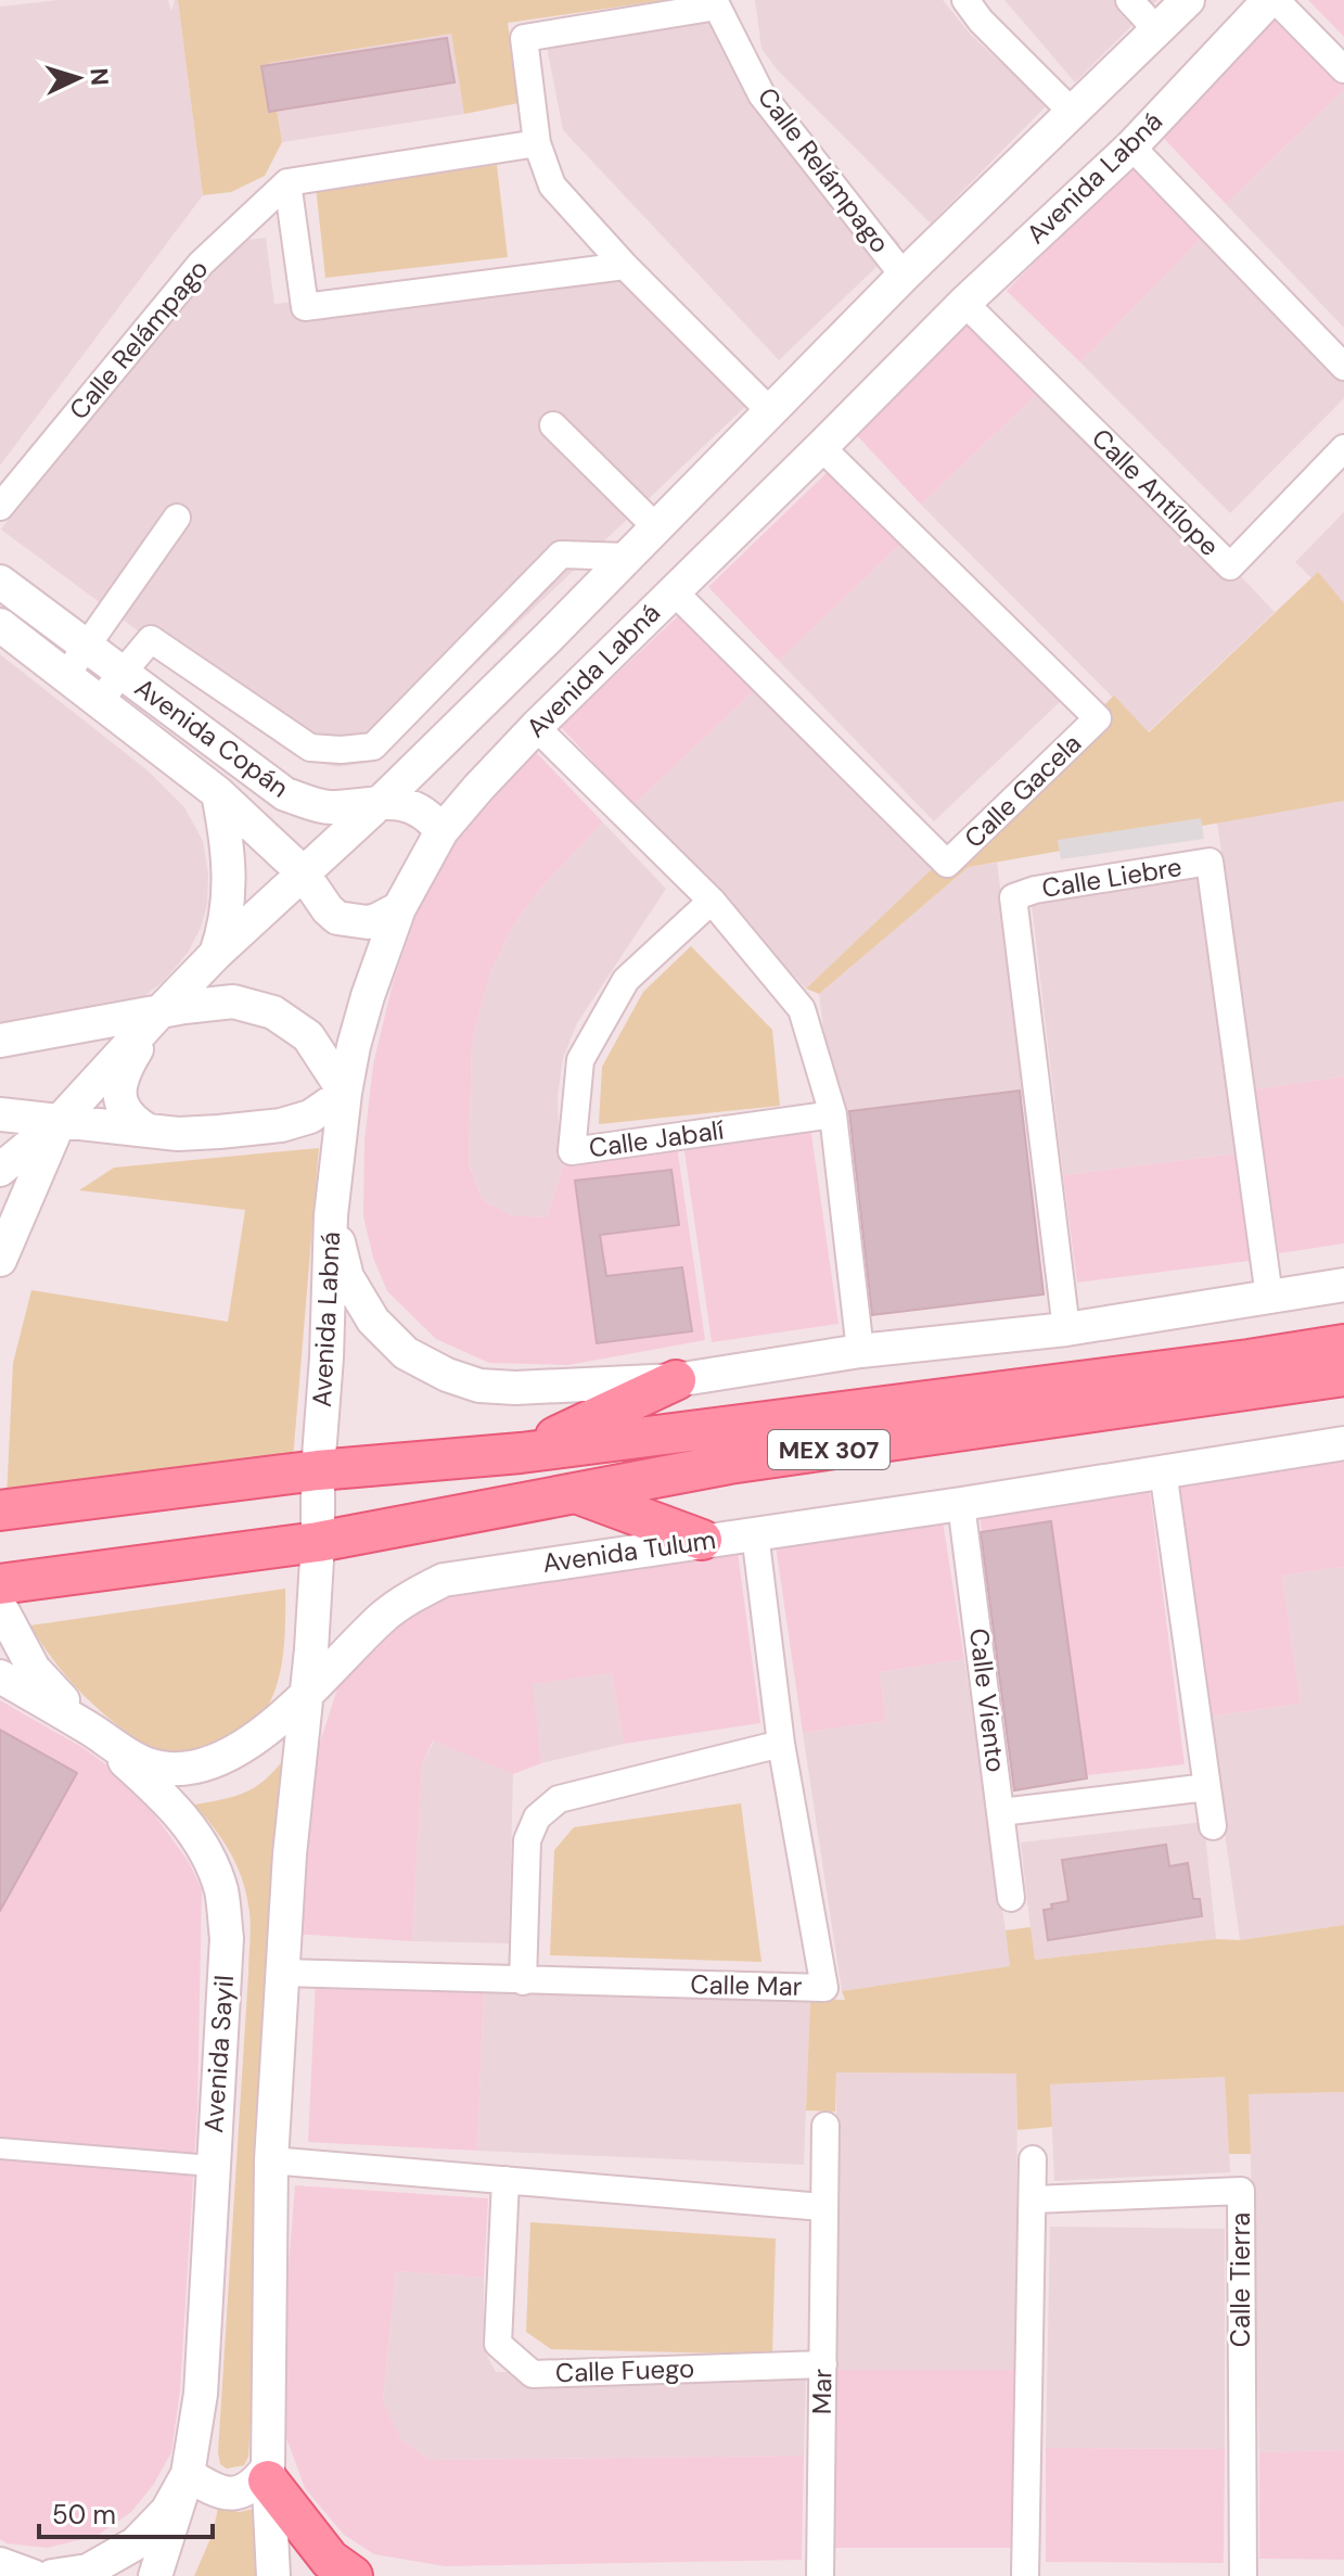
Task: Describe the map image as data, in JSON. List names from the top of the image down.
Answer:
{
  "streets": {
    "main road": ["MEX 307"],
    "street": [
      "Calle Relámpago",
      "Avenida Labná",
      "Calle Antílope",
      "Avenida Copán",
      "Calle Gacela",
      "Calle Liebre",
      "Calle Jabalí",
      "Avenida Tulum",
      "Calle Viento",
      "Calle Mar",
      "Avenida Sayil",
      "Calle Tierra",
      "Calle Fuego",
      "Mar"
    ]
  },
  "crossings": [
    ["Avenida Labná", "Calle Antílope"],
    ["Avenida Labná", "Avenida Copán"],
    ["Avenida Labná", "Calle Gacela"],
    ["Avenida Labná", "MEX 307"],
    ["Avenida Tulum", "Calle Viento"],
    ["Avenida Tulum", "Calle Mar"],
    ["Avenida Tulum", "Avenida Sayil"],
    ["Calle Fuego", "Mar"]
  ],
  "scale_bar": "50 m",
  "north": "right"
}
